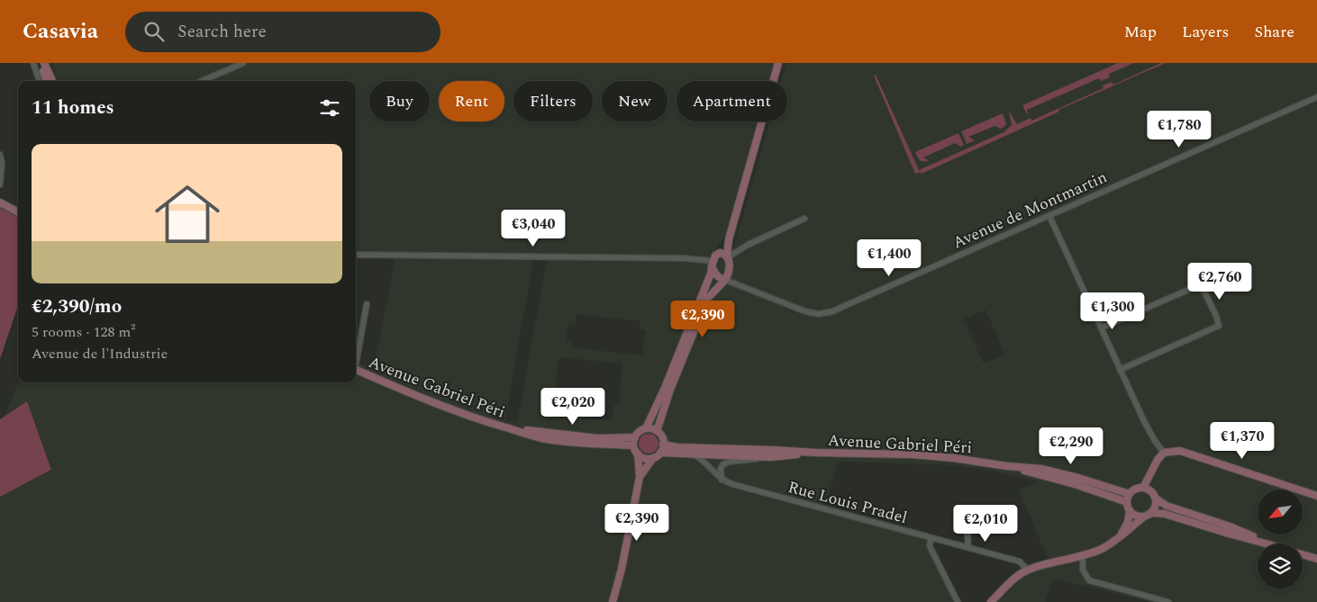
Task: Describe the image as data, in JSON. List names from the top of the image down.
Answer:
{
  "streets": {
    "main road": ["Avenue Gabriel Péri"],
    "street": ["Avenue de Montmartin", "Rue Louis Pradel"]
  },
  "crossings": [
    ["Avenue Gabriel Péri", "Rue Louis Pradel"]
  ],
  "north": "bottom left",
  "page": {
    "header": "Casavia",
    "search": "Search here",
    "nav": ["Map", "Layers", "Share"],
    "chip": [
      "Buy",
      "Rent",
      "Filters",
      "New",
      "Apartment"
    ],
    "heading": "11 homes",
    "price": [
      "€1,780",
      "€3,040",
      "€1,400",
      "€2,760",
      "€1,300",
      "€2,390",
      "€2,020",
      "€1,370",
      "€2,290",
      "€2,390",
      "€2,010"
    ],
    "list": [
      {
        "name": "€2,390/mo",
        "note": "5 rooms · 128 m² · Avenue de l'Industrie"
      }
    ]
  }
}
